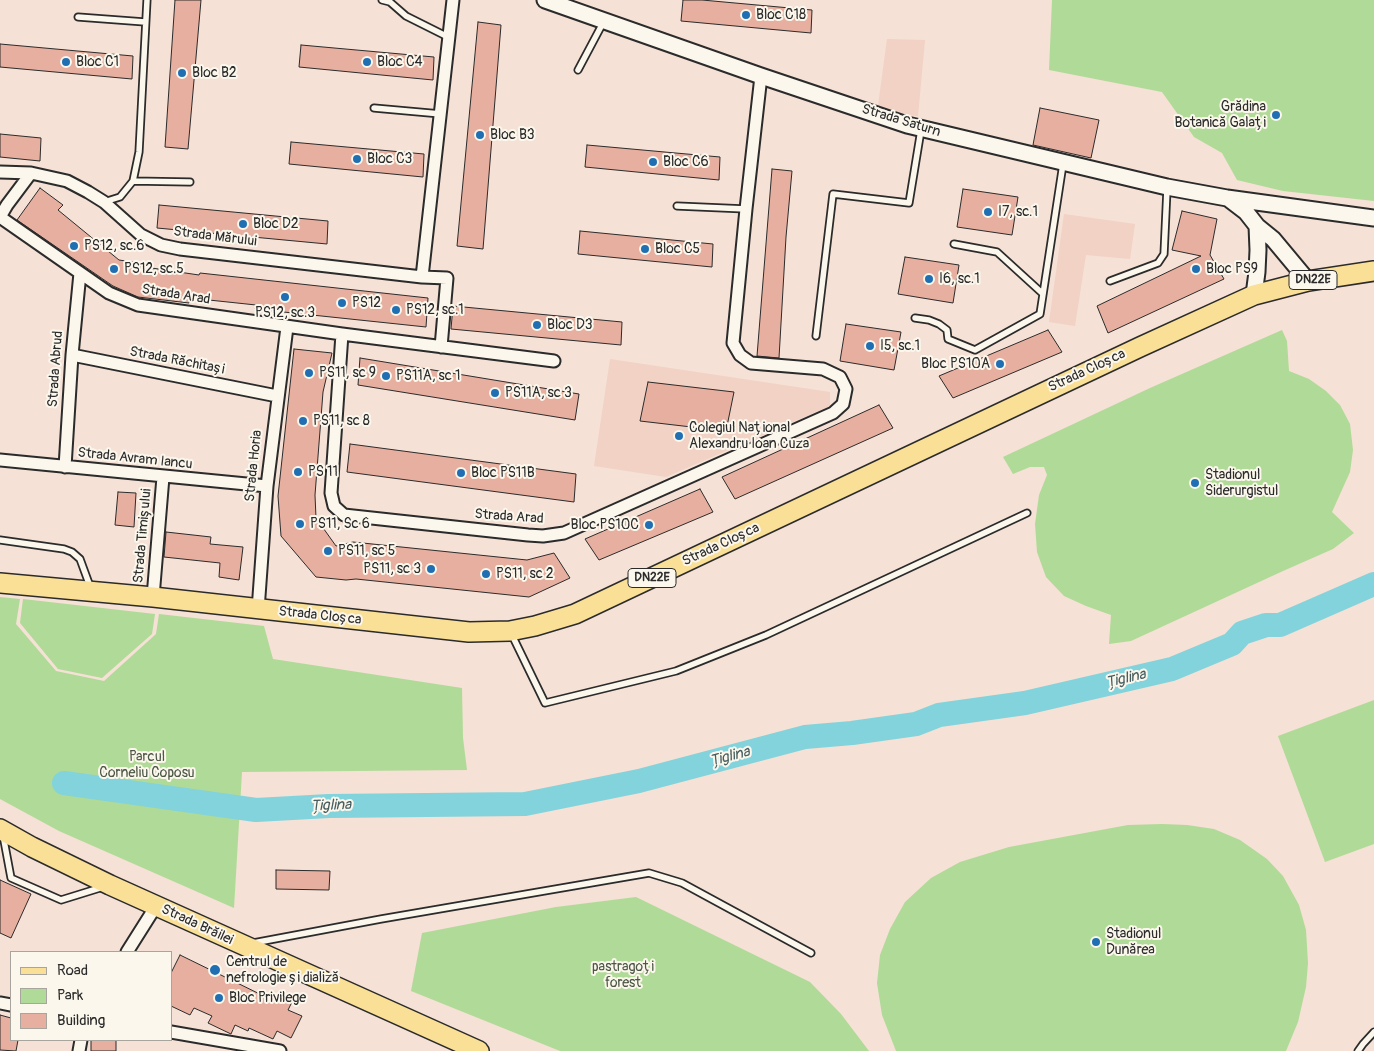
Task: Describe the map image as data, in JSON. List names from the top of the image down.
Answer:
{
  "streets": {
    "main road": ["DN22E", "Strada Cloșca", "Strada Brăilei"],
    "street": [
      "Strada Saturn",
      "Strada Mărului",
      "Strada Arad",
      "Strada Răchitași",
      "Strada Abrud",
      "Strada Avram Iancu",
      "Strada Horia",
      "Strada Timișului"
    ]
  },
  "crossings": [
    ["Strada Saturn", "Strada Cloșca"],
    ["Strada Mărului", "Strada Arad"],
    ["Strada Arad", "Strada Abrud"],
    ["Strada Arad", "Strada Horia"],
    ["Strada Răchitași", "Strada Abrud"],
    ["Strada Răchitași", "Strada Horia"],
    ["Strada Abrud", "Strada Avram Iancu"],
    ["Strada Cloșca", "Strada Horia"],
    ["Strada Cloșca", "Strada Timișului"],
    ["Strada Avram Iancu", "Strada Horia"],
    ["Strada Avram Iancu", "Strada Timișului"]
  ],
  "water": ["Țiglina"],
  "parks": ["Parcul Corneliu Coposu", "pastragoți forest"],
  "places": [
    "Bloc C18",
    "Bloc C1",
    "Bloc C4",
    "Bloc B2",
    "Grădina Botanică Galați",
    "Bloc B3",
    "Bloc C3",
    "Bloc C6",
    "I7, sc.1",
    "Bloc D2",
    "PS12, sc.6",
    "Bloc C5",
    "PS12, sc.5",
    "Bloc PS9",
    "I6, sc.1",
    "PS12, sc.3",
    "PS12",
    "PS12, sc.1",
    "Bloc D3",
    "I5, sc.1",
    "Bloc PS10A",
    "PS11, sc 9",
    "PS11A, sc 1",
    "PS11A, sc 3",
    "PS11, sc 8",
    "Colegiul Național Alexandru Ioan Cuza",
    "PS 11",
    "Bloc PS11B",
    "Stadionul Siderurgistul",
    "PS11, Sc 6",
    "Bloc PS10C",
    "PS11, sc 5",
    "PS11, sc 3",
    "PS11, sc 2",
    "Stadionul Dunărea",
    "Centrul de nefrologie și dializă",
    "Bloc Privilege"
  ],
  "legend": ["Road", "Park", "Building"]
}
